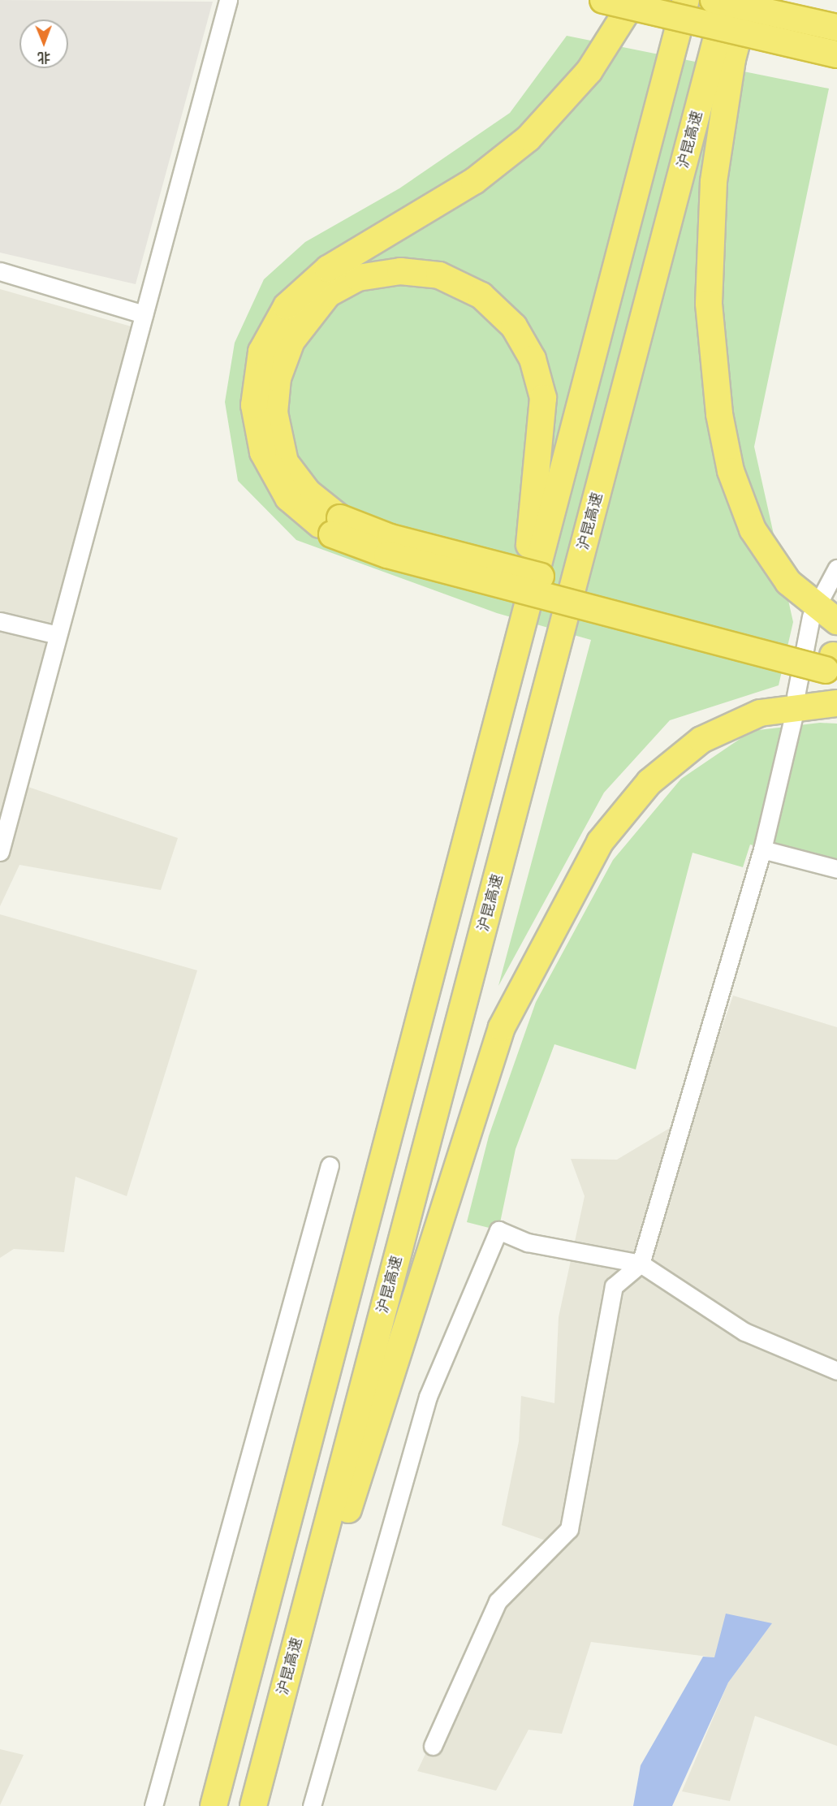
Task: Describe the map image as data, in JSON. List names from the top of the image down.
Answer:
{
  "streets": {
    "highway": ["沪昆高速"]
  },
  "north": "bottom"
}
